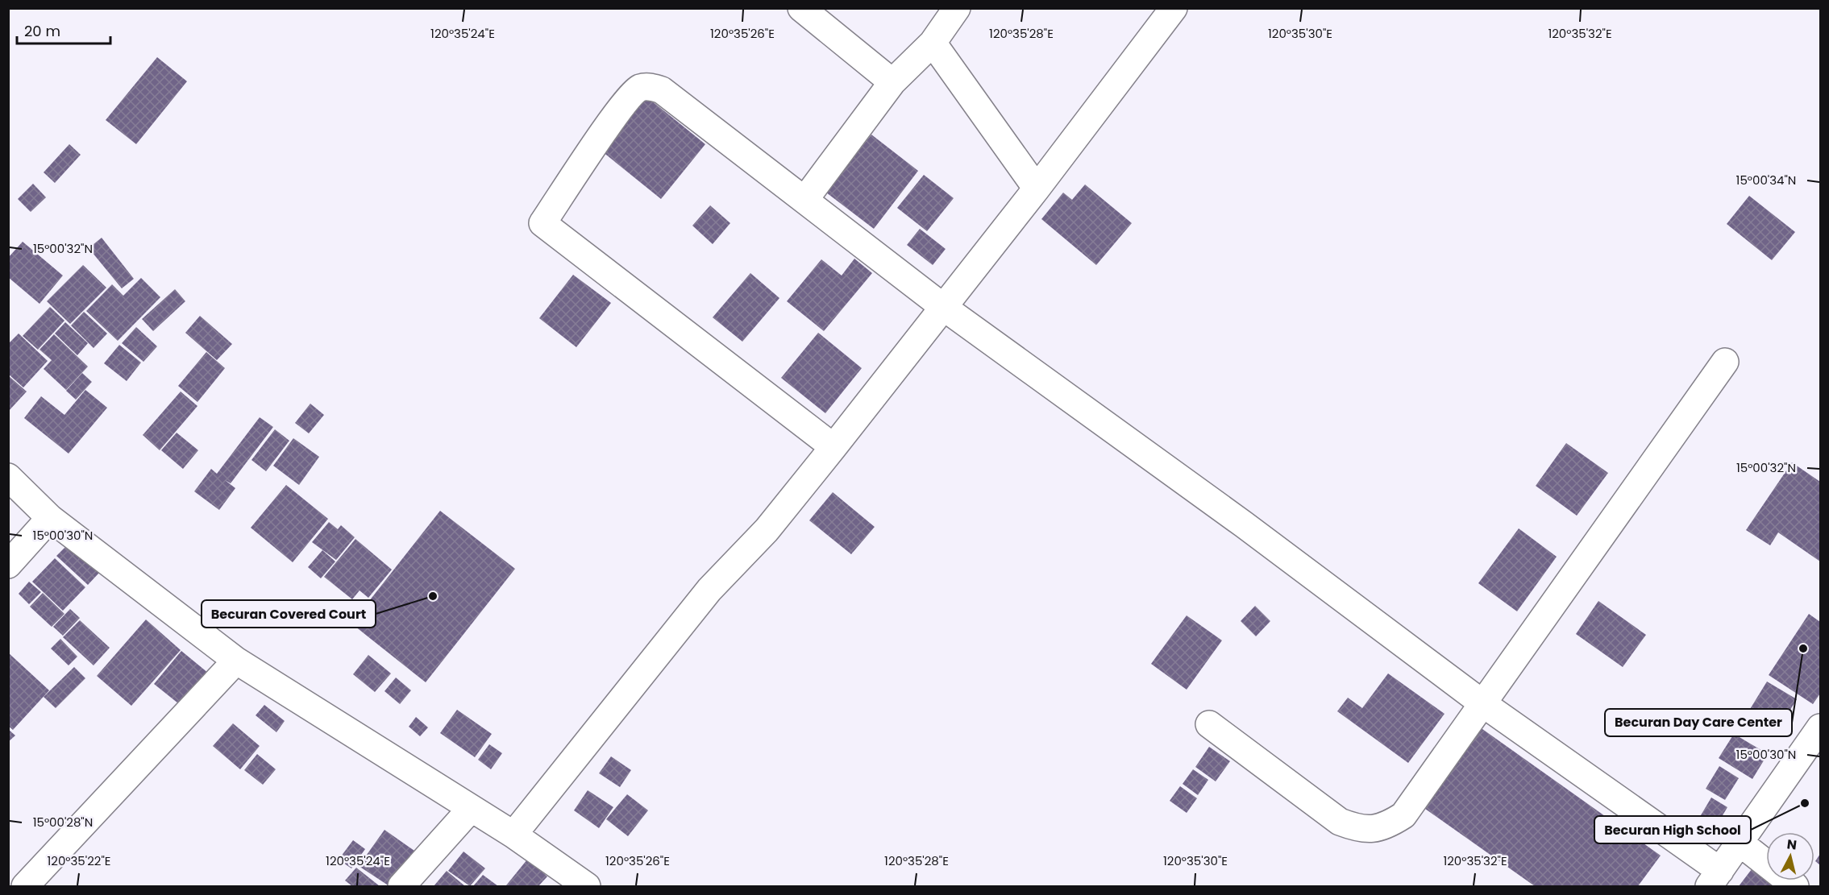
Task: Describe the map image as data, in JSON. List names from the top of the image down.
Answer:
{
  "places": ["Becuran Covered Court", "Becuran Day Care Center", "Becuran High School"],
  "scale_bar": "20 m",
  "north": "top",
  "coordinates": [
    "120°35'24\"E",
    "120°35'26\"E",
    "120°35'28\"E",
    "120°35'30\"E",
    "120°35'32\"E",
    "15°00'34\"N",
    "15°00'32\"N",
    "15°00'30\"N",
    "15°00'28\"N",
    "120°35'22\"E"
  ]
}
